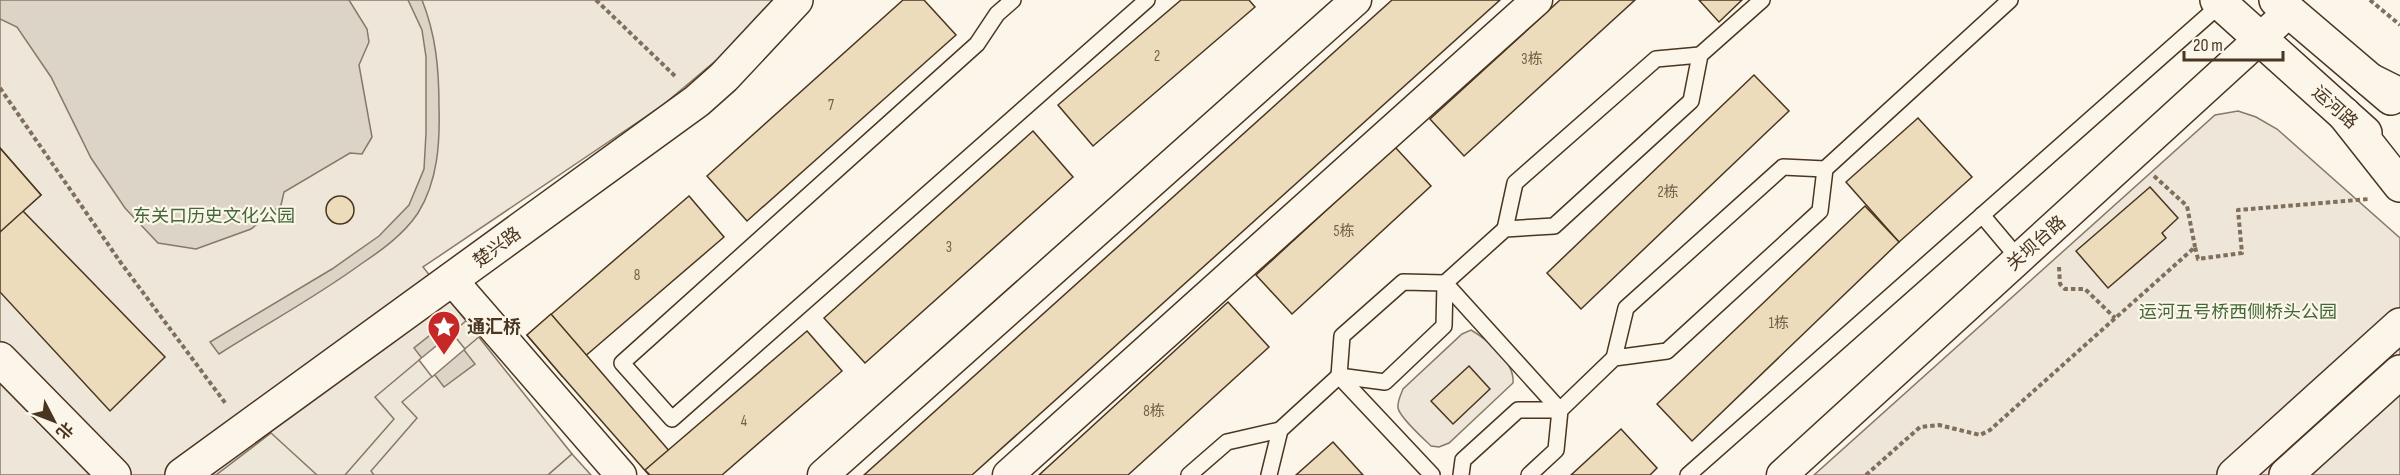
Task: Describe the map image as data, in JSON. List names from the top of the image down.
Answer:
{
  "streets": {
    "street": ["运河路", "关坝台路", "楚兴路"]
  },
  "crossings": [
    ["运河路", "关坝台路"]
  ],
  "parks": ["东关口历史文化公园", "运河五号桥西侧桥头公园"],
  "places": {
    "place": ["通汇桥"]
  },
  "house_numbers": [
    "2",
    "3栋",
    "7",
    "2栋",
    "5栋",
    "3",
    "8",
    "1栋",
    "8栋",
    "4"
  ],
  "scale_bar": "20 m",
  "north": "bottom right"
}
